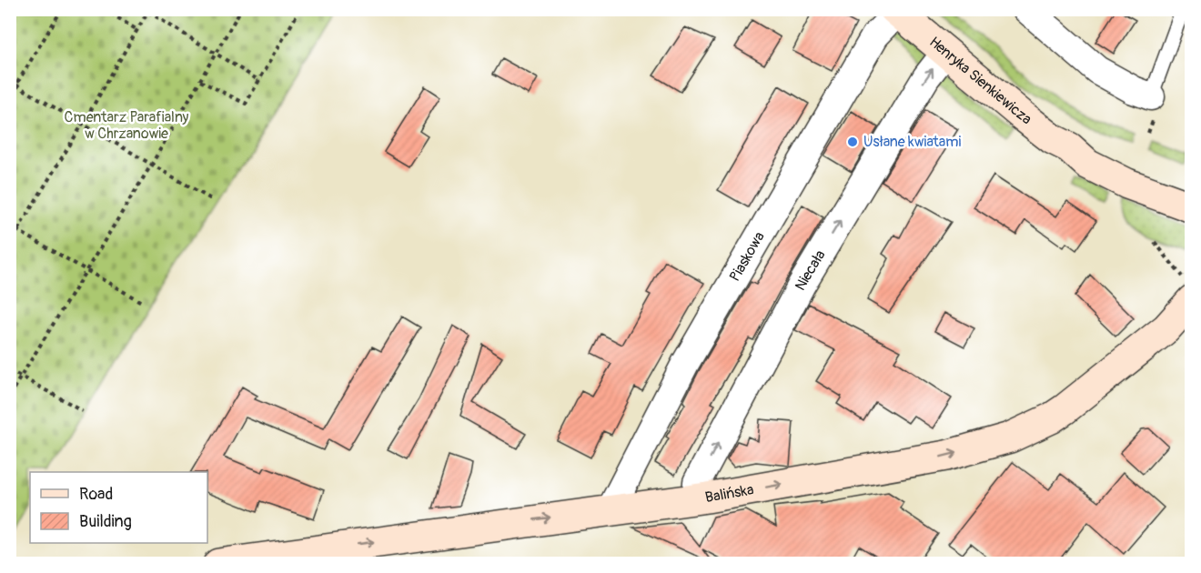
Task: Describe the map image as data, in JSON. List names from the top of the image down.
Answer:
{
  "streets": {
    "street": [
      "Henryka Sienkiewicza",
      "Piaskowa",
      "Niecała",
      "Balińska"
    ]
  },
  "crossings": [
    ["Henryka Sienkiewicza", "Piaskowa"],
    ["Henryka Sienkiewicza", "Niecała"],
    ["Piaskowa", "Balińska"],
    ["Niecała", "Balińska"]
  ],
  "one_way": ["Niecała", "Balińska"],
  "parks": ["Cmentarz Parafialny w Chrzanowie"],
  "places": ["Usłane kwiatami"],
  "legend": ["Road", "Building"]
}
